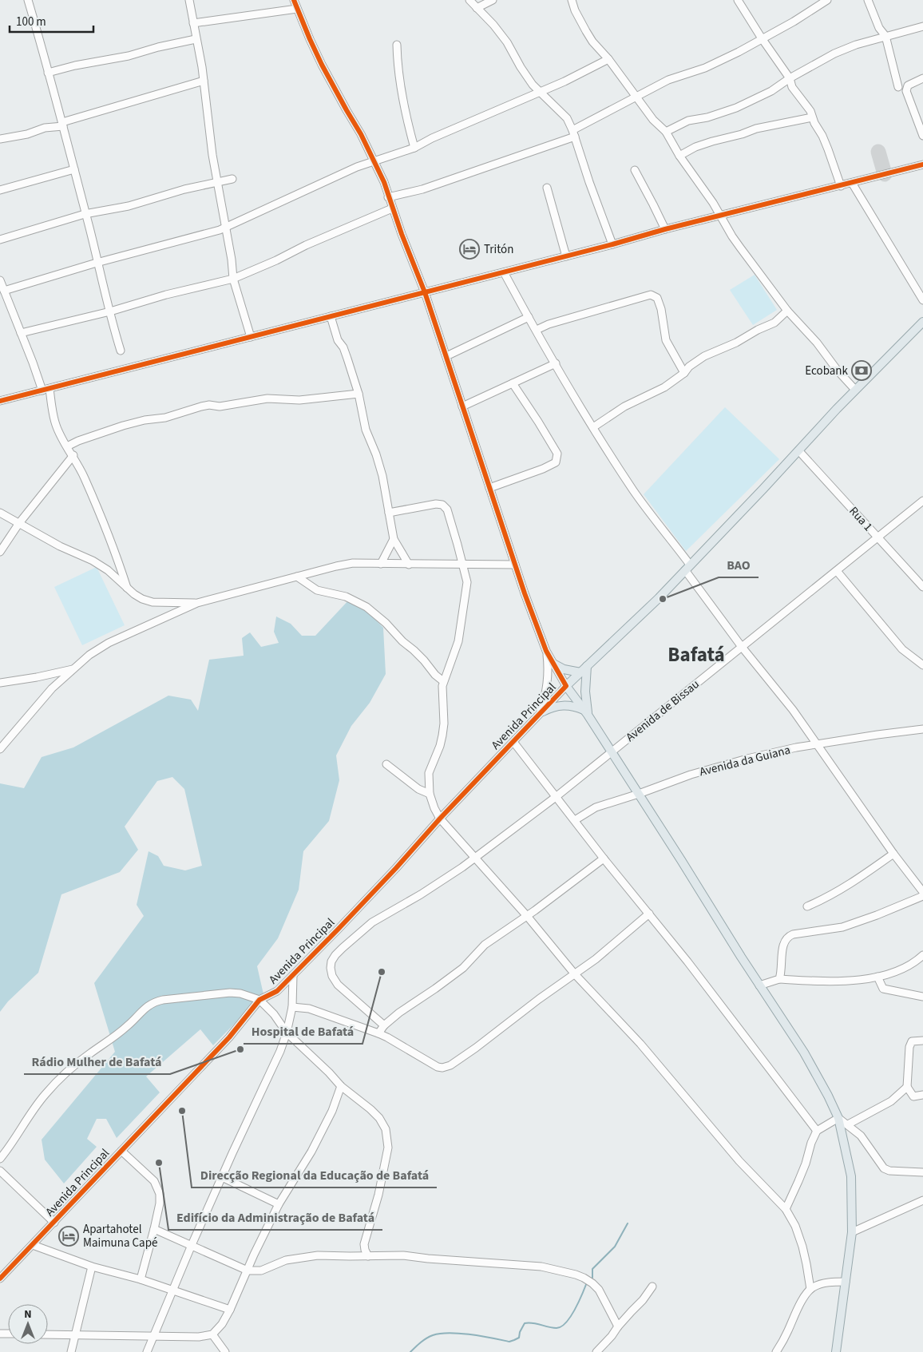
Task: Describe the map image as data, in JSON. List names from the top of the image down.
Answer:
{
  "streets": {
    "street": [
      "Rua 1",
      "Avenida de Bissau",
      "Avenida Principal",
      "Avenida da Guiana"
    ]
  },
  "crossings": [
    ["Rua 1", "Avenida de Bissau"]
  ],
  "districts": ["Bafatá"],
  "places": {
    "hotel": ["Tritón", "Apartahotel Maimuna Capé"],
    "bank": ["Ecobank"],
    "other": [
      "BAO",
      "Hospital de Bafatá",
      "Rádio Mulher de Bafatá",
      "Direcção Regional da Educação de Bafatá",
      "Edifício da Administração de Bafatá"
    ]
  },
  "scale_bar": "100 m",
  "north": "top"
}
